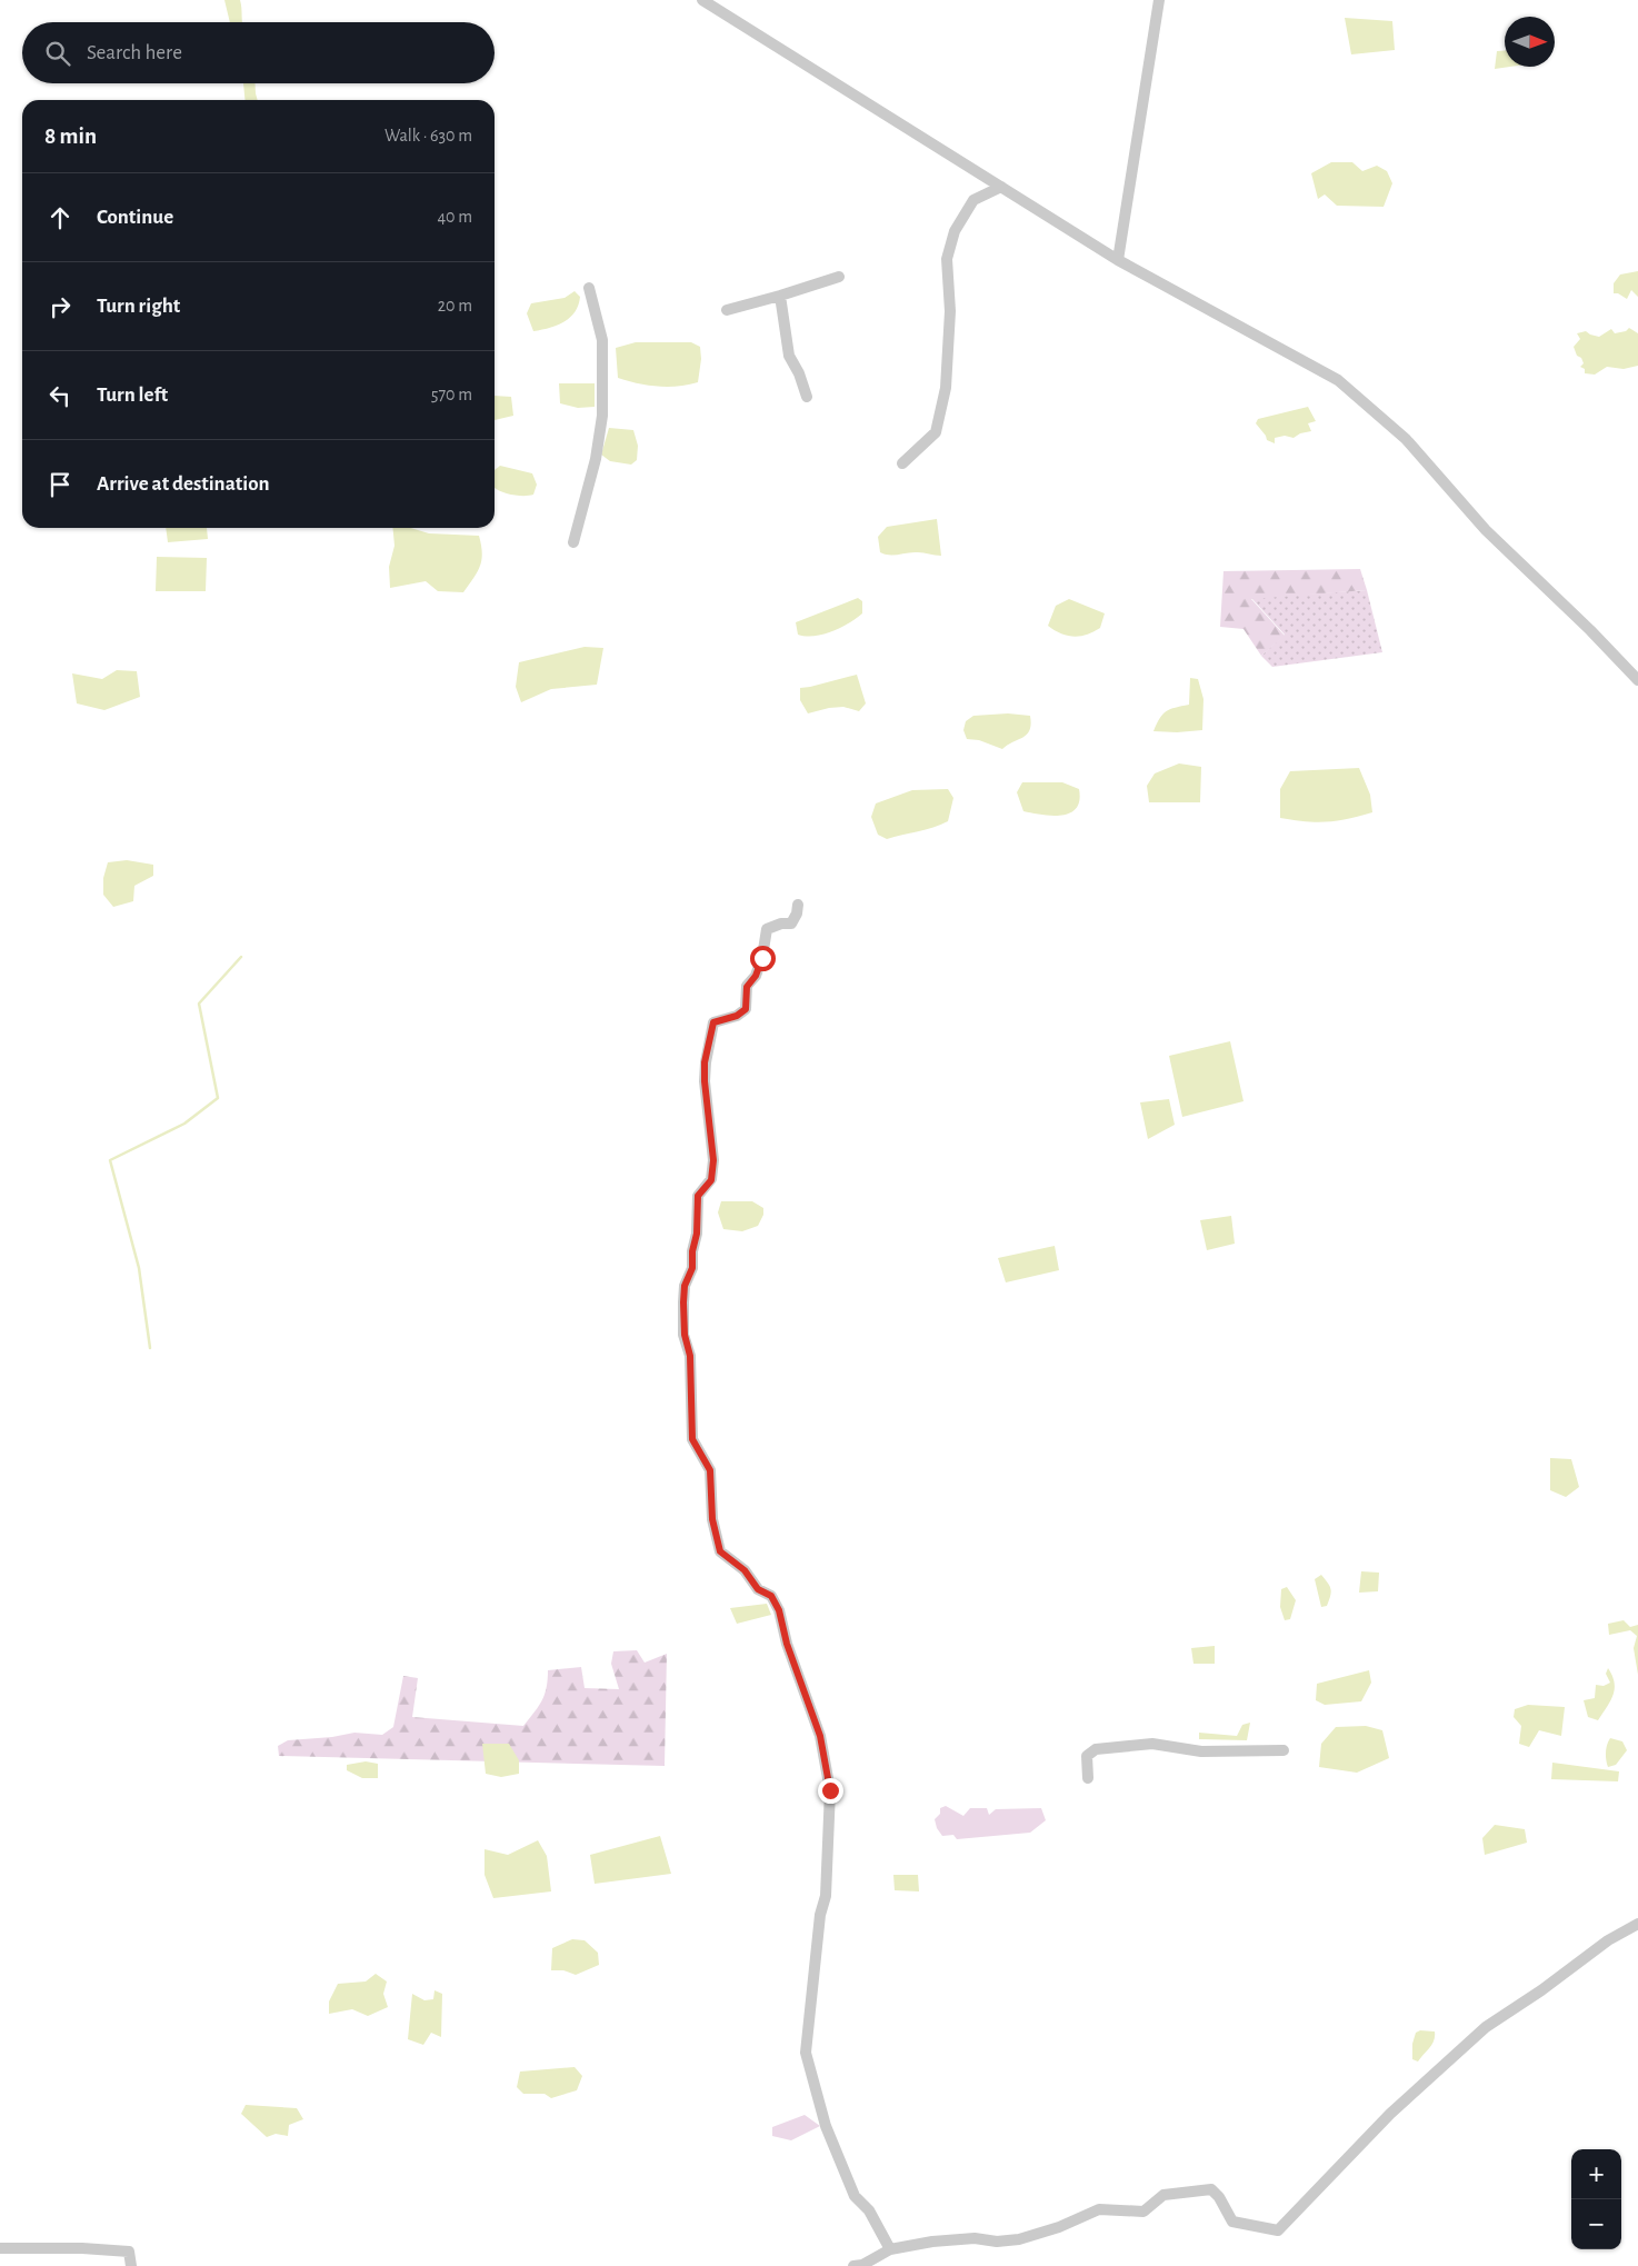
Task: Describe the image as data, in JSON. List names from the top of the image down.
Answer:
{
  "north": "right",
  "page": {
    "search": "Search here",
    "heading": ["8 min", "Walk · 630 m"],
    "list": [
      ["Continue", "40 m"],
      ["Turn right", "20 m"],
      ["Turn left", "570 m"],
      "Arrive at destination"
    ],
    "map_buttons": ["+", "−"]
  }
}
